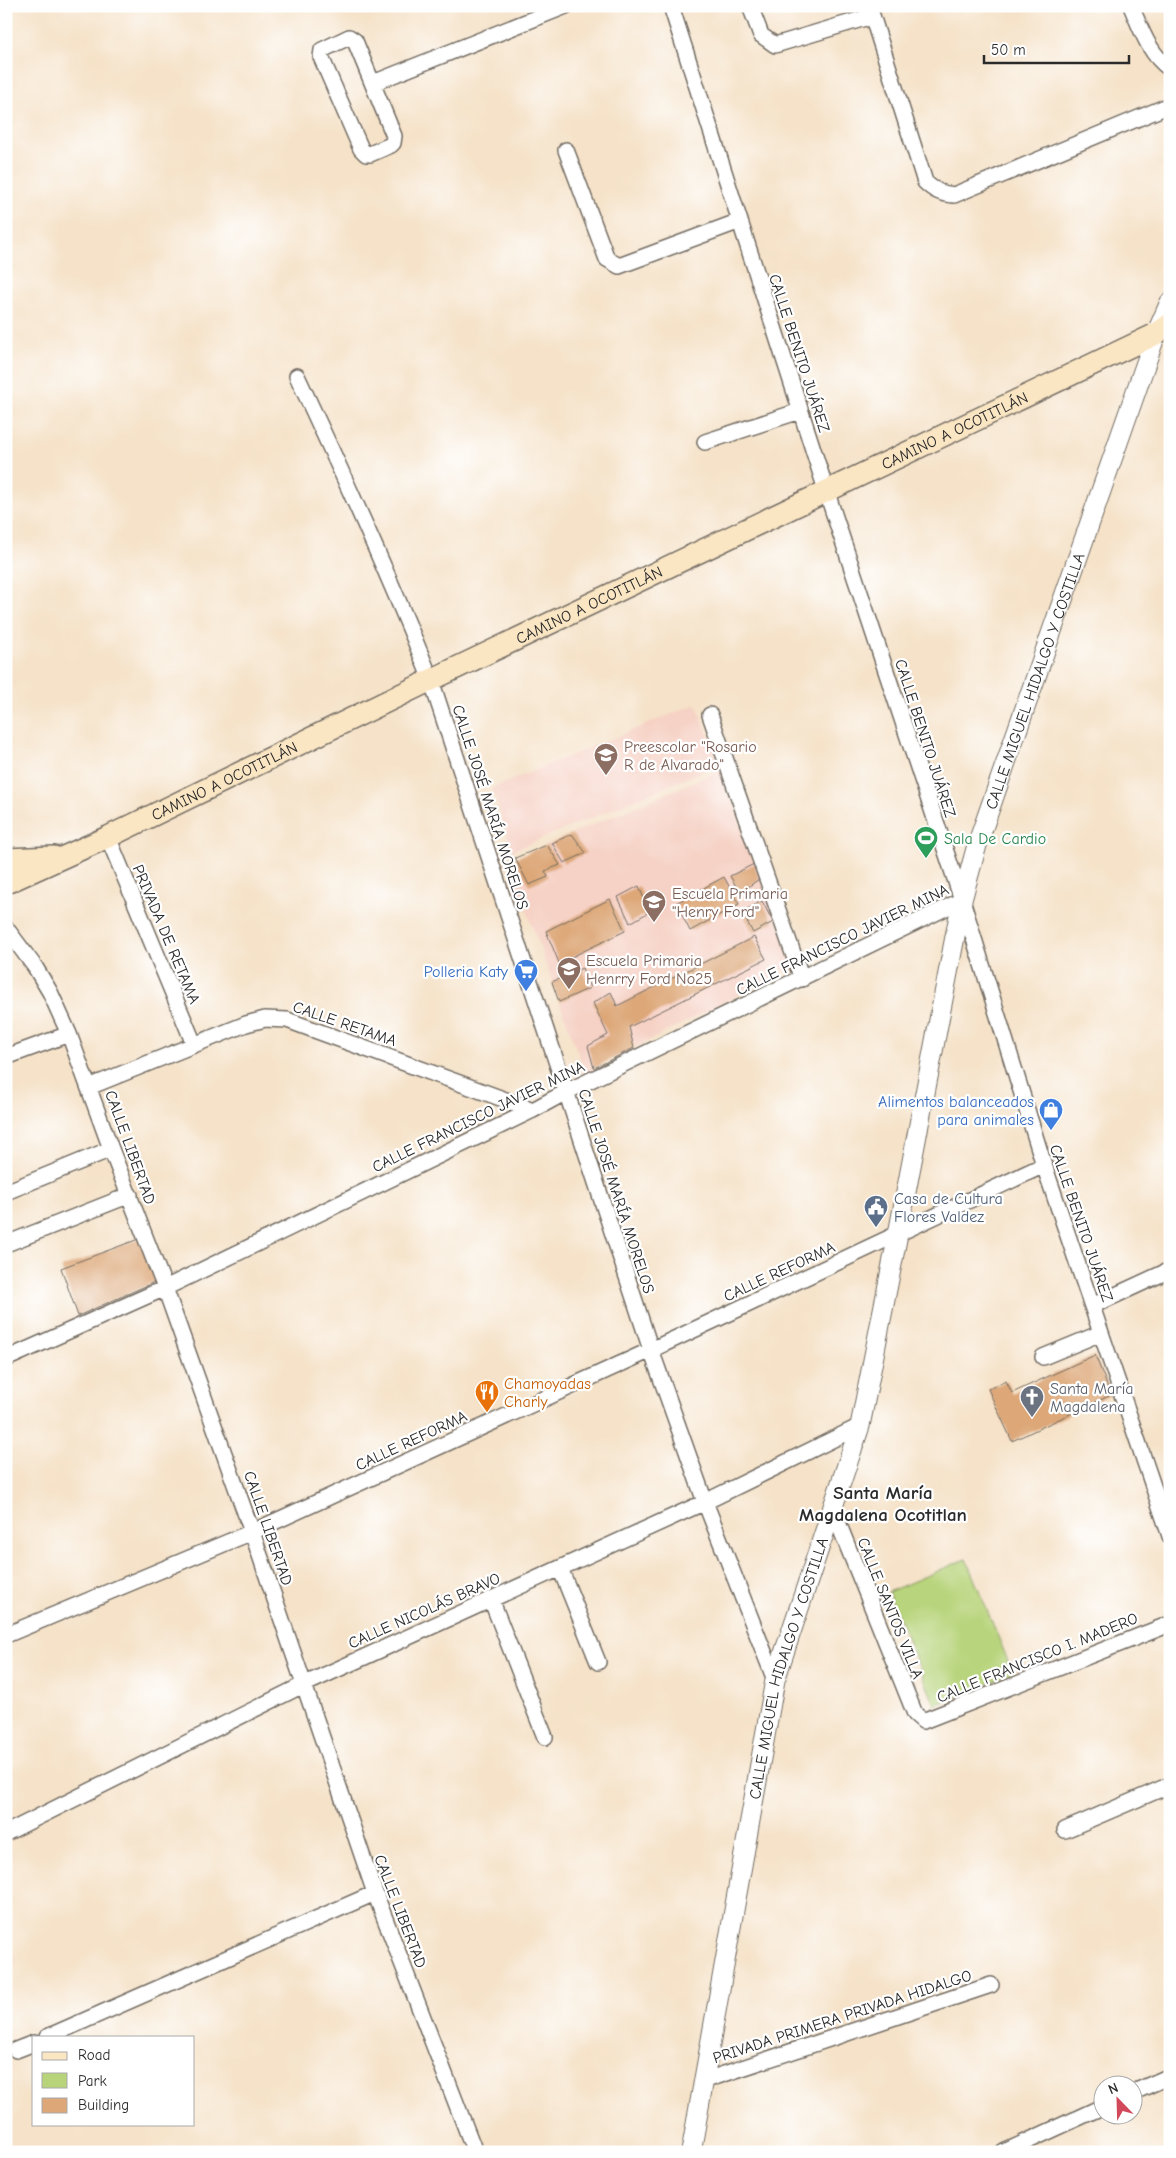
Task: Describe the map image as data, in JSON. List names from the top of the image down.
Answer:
{
  "streets": {
    "main road": ["CAMINO A OCOTITLÁN"],
    "street": [
      "CALLE BENITO JUÁREZ",
      "CALLE MIGUEL HIDALGO Y COSTILLA",
      "CALLE JOSÉ MARÍA MORELOS",
      "PRIVADA DE RETAMA",
      "CALLE FRANCISCO JAVIER MINA",
      "CALLE RETAMA",
      "CALLE LIBERTAD",
      "CALLE REFORMA",
      "CALLE SANTOS VILLA",
      "CALLE NICOLÁS BRAVO",
      "CALLE FRANCISCO I. MADERO",
      "PRIVADA PRIMERA PRIVADA HIDALGO"
    ]
  },
  "crossings": [
    ["CALLE BENITO JUÁREZ", "CAMINO A OCOTITLÁN"],
    ["CALLE BENITO JUÁREZ", "CALLE MIGUEL HIDALGO Y COSTILLA"],
    ["CALLE BENITO JUÁREZ", "CALLE FRANCISCO JAVIER MINA"],
    ["CALLE BENITO JUÁREZ", "CALLE REFORMA"],
    ["CAMINO A OCOTITLÁN", "CALLE MIGUEL HIDALGO Y COSTILLA"],
    ["CAMINO A OCOTITLÁN", "CALLE JOSÉ MARÍA MORELOS"],
    ["CAMINO A OCOTITLÁN", "PRIVADA DE RETAMA"],
    ["CALLE MIGUEL HIDALGO Y COSTILLA", "CALLE JOSÉ MARÍA MORELOS"],
    ["CALLE MIGUEL HIDALGO Y COSTILLA", "CALLE FRANCISCO JAVIER MINA"],
    ["CALLE MIGUEL HIDALGO Y COSTILLA", "CALLE REFORMA"],
    ["CALLE MIGUEL HIDALGO Y COSTILLA", "CALLE SANTOS VILLA"],
    ["CALLE MIGUEL HIDALGO Y COSTILLA", "CALLE NICOLÁS BRAVO"],
    ["CALLE MIGUEL HIDALGO Y COSTILLA", "PRIVADA PRIMERA PRIVADA HIDALGO"],
    ["CALLE JOSÉ MARÍA MORELOS", "CALLE FRANCISCO JAVIER MINA"],
    ["CALLE JOSÉ MARÍA MORELOS", "CALLE REFORMA"],
    ["CALLE JOSÉ MARÍA MORELOS", "CALLE NICOLÁS BRAVO"],
    ["PRIVADA DE RETAMA", "CALLE RETAMA"],
    ["CALLE FRANCISCO JAVIER MINA", "CALLE RETAMA"],
    ["CALLE FRANCISCO JAVIER MINA", "CALLE LIBERTAD"],
    ["CALLE RETAMA", "CALLE LIBERTAD"],
    ["CALLE LIBERTAD", "CALLE REFORMA"],
    ["CALLE LIBERTAD", "CALLE NICOLÁS BRAVO"],
    ["CALLE SANTOS VILLA", "CALLE FRANCISCO I. MADERO"]
  ],
  "districts": ["Santa María Magdalena Ocotitlan"],
  "places": {
    "school or university": ["Preescolar \"Rosario R de Alvarado\"", "Escuela Primaria \"Henry Ford\"", "Escuela Primaria Henrry Ford No25"],
    "sports": ["Sala De Cardio"],
    "supermarket": ["Polleria Katy"],
    "shop": ["Alimentos balanceados para animales"],
    "public building": ["Casa de Cultura Flores Valdez"],
    "restaurant": ["Chamoyadas Charly"],
    "church": ["Santa María Magdalena"]
  },
  "legend": ["Road", "Park", "Building"],
  "scale_bar": "50 m",
  "north": "top left"
}
